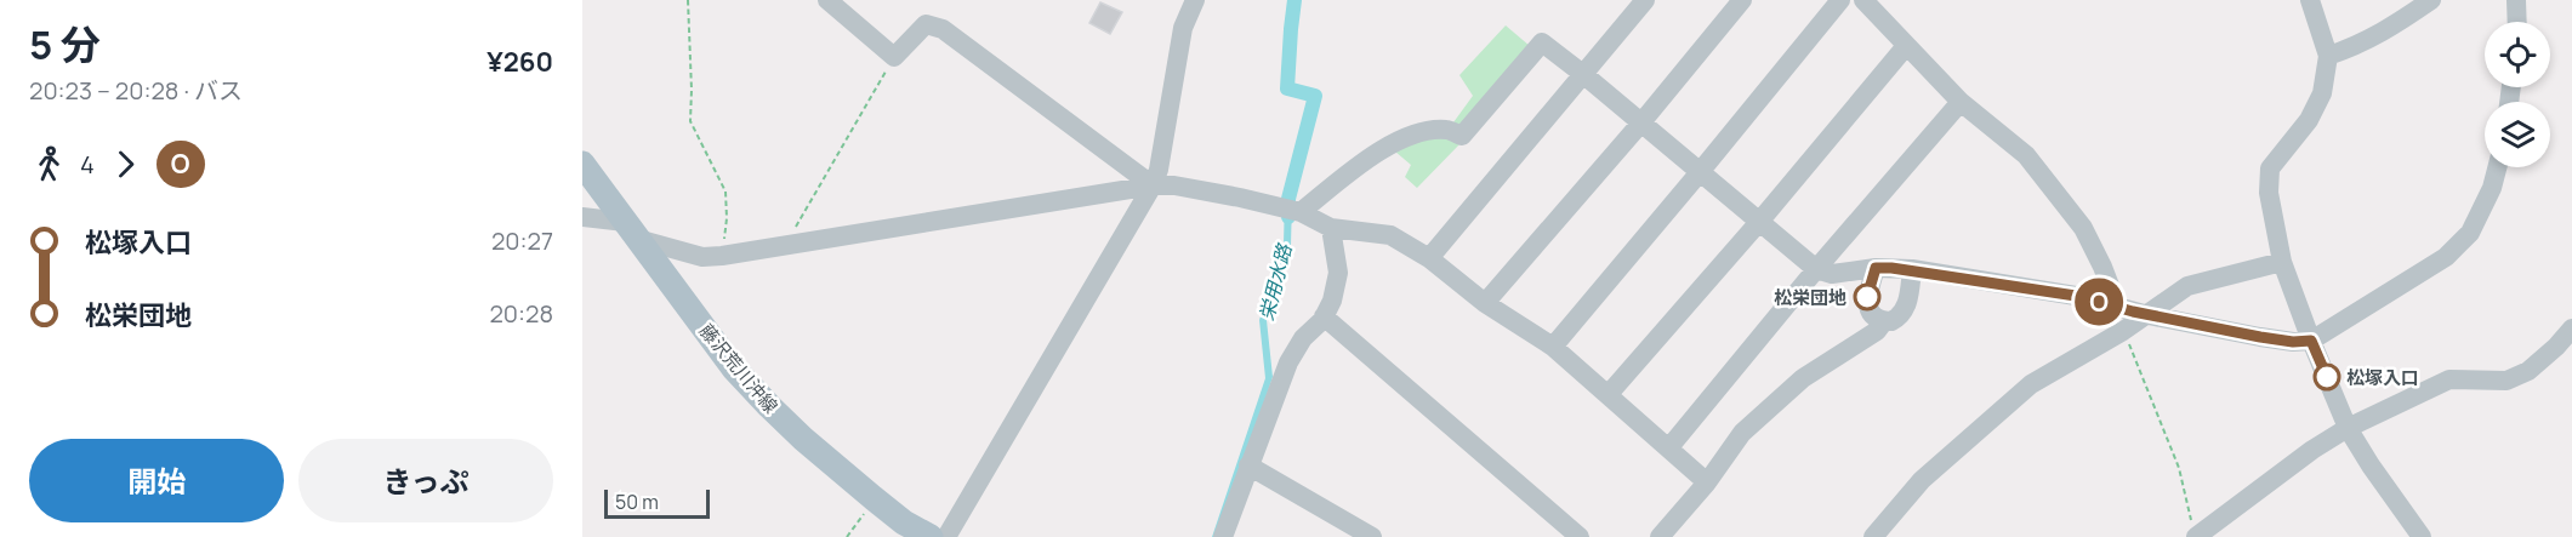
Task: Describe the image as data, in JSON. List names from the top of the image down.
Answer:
{
  "streets": {
    "main road": ["藤沢荒川沖線"]
  },
  "water": ["栄用水路"],
  "places": ["松栄団地", "松塚入口"],
  "lines": ["bus line O"],
  "scale_bar": "50 m",
  "page": {
    "heading": ["5 分", "20:23 – 20:28 · バス", "¥260"],
    "on_map": "O",
    "legs": ["4", "O"],
    "list": [
      {
        "name": "松塚入口",
        "value": "20:27"
      },
      {
        "name": "松栄団地",
        "value": "20:28"
      }
    ],
    "buttons": ["開始", "きっぷ"],
    "scale": "50 m"
  }
}
